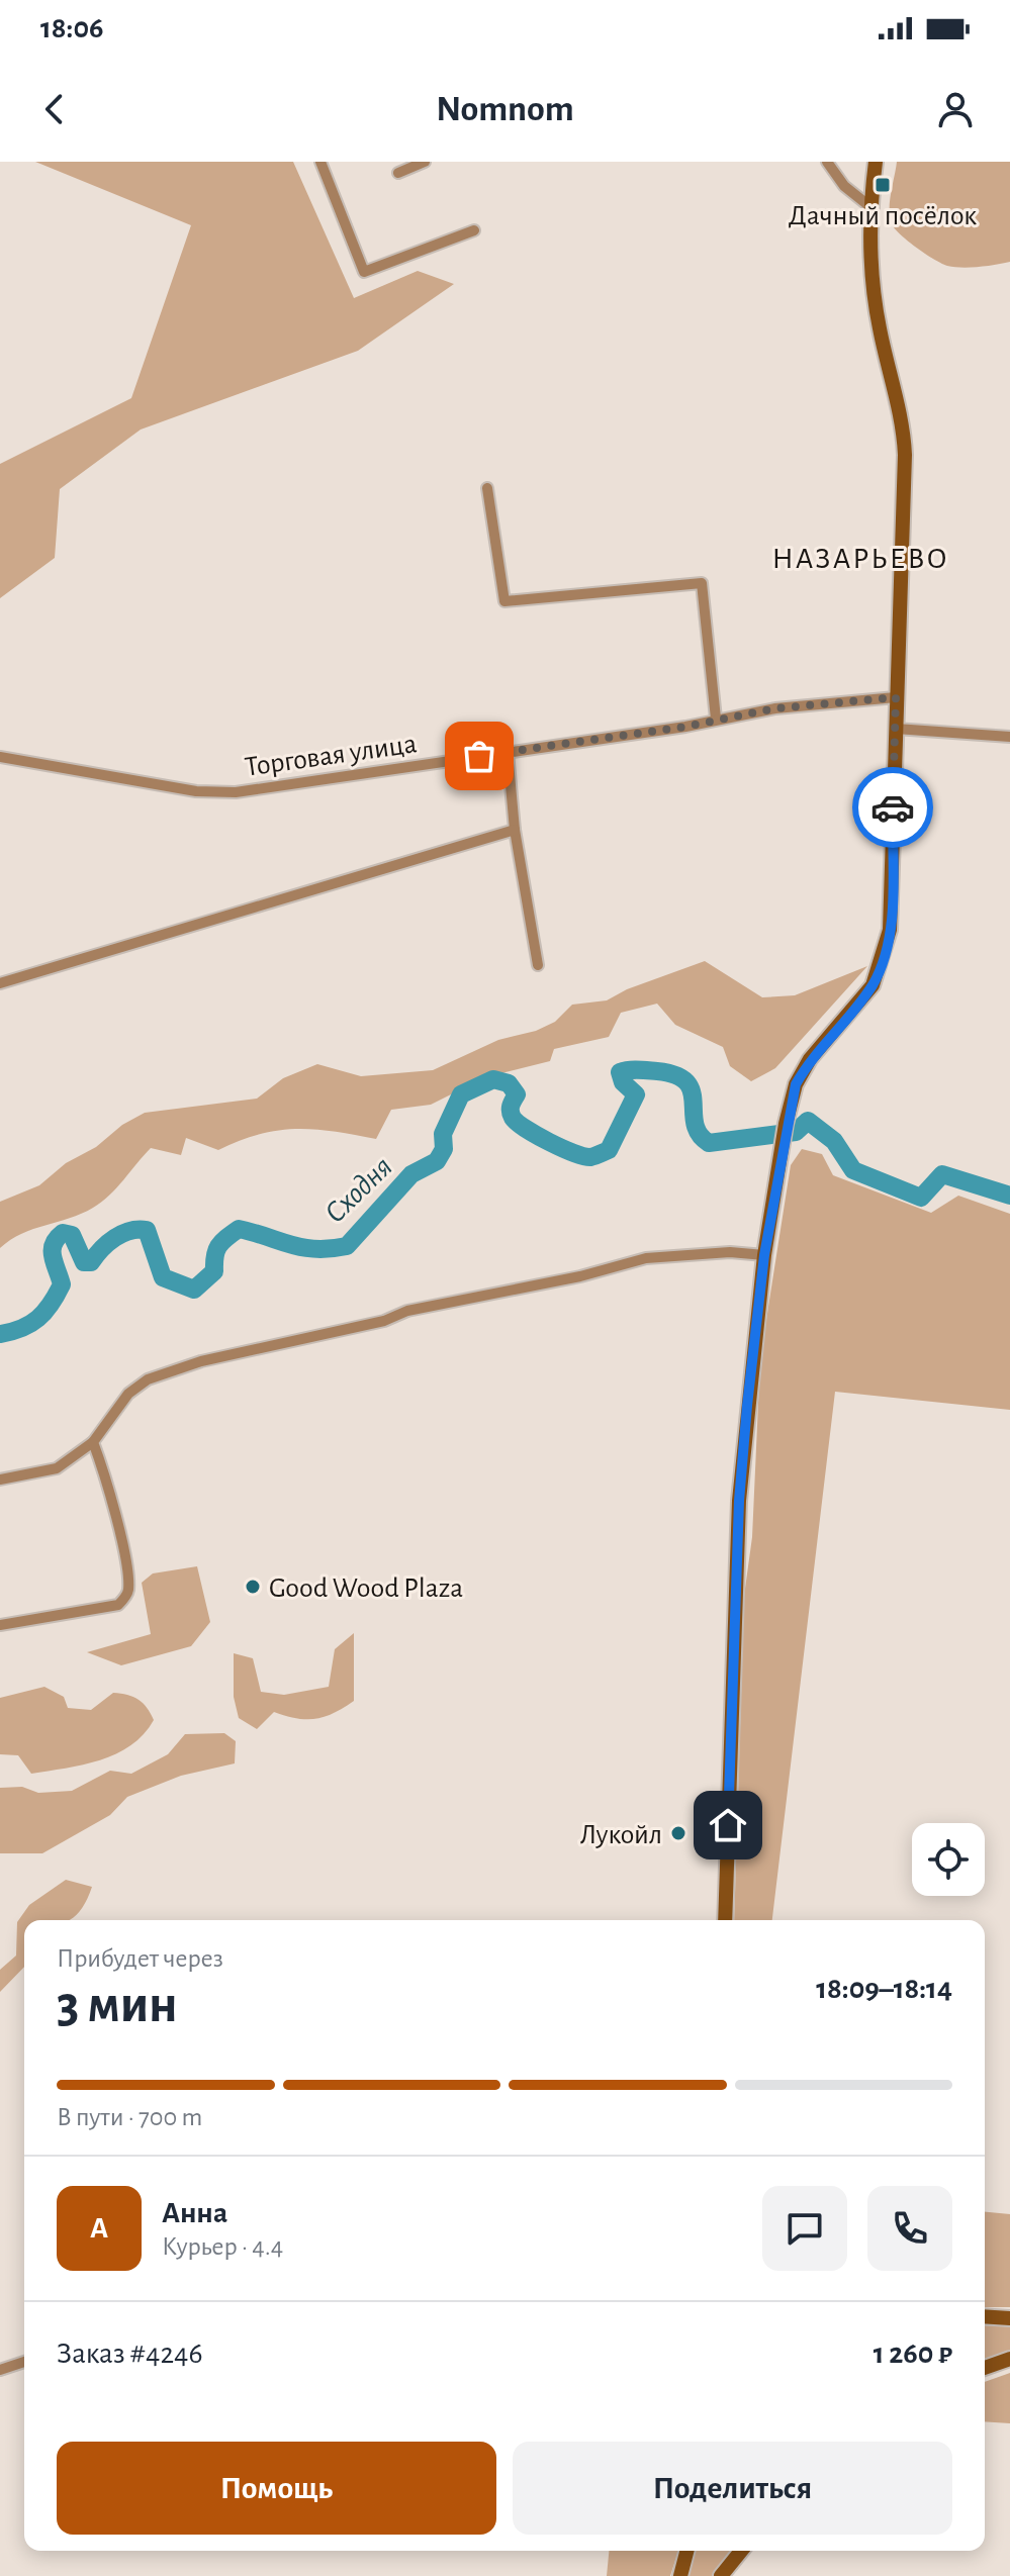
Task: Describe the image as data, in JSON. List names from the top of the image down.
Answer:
{
  "streets": {
    "street": ["Торговая улица"]
  },
  "districts": ["НАЗАРЬЕВО"],
  "water": ["Сходня"],
  "places": {
    "transit": ["Дачный посёлок"],
    "other": ["Good Wood Plaza", "Лукойл"]
  },
  "page": {
    "status": "18:06",
    "header": "Nomnom",
    "heading": ["3 мин", "Прибудет через", "18:09–18:14"],
    "panel": [
      "Анна",
      "Курьер · 4.4",
      "Заказ #4246",
      "1 260 ₽"
    ],
    "bar": "В пути · 700 m",
    "round": "А",
    "buttons": ["Помощь", "Поделиться"]
  }
}
